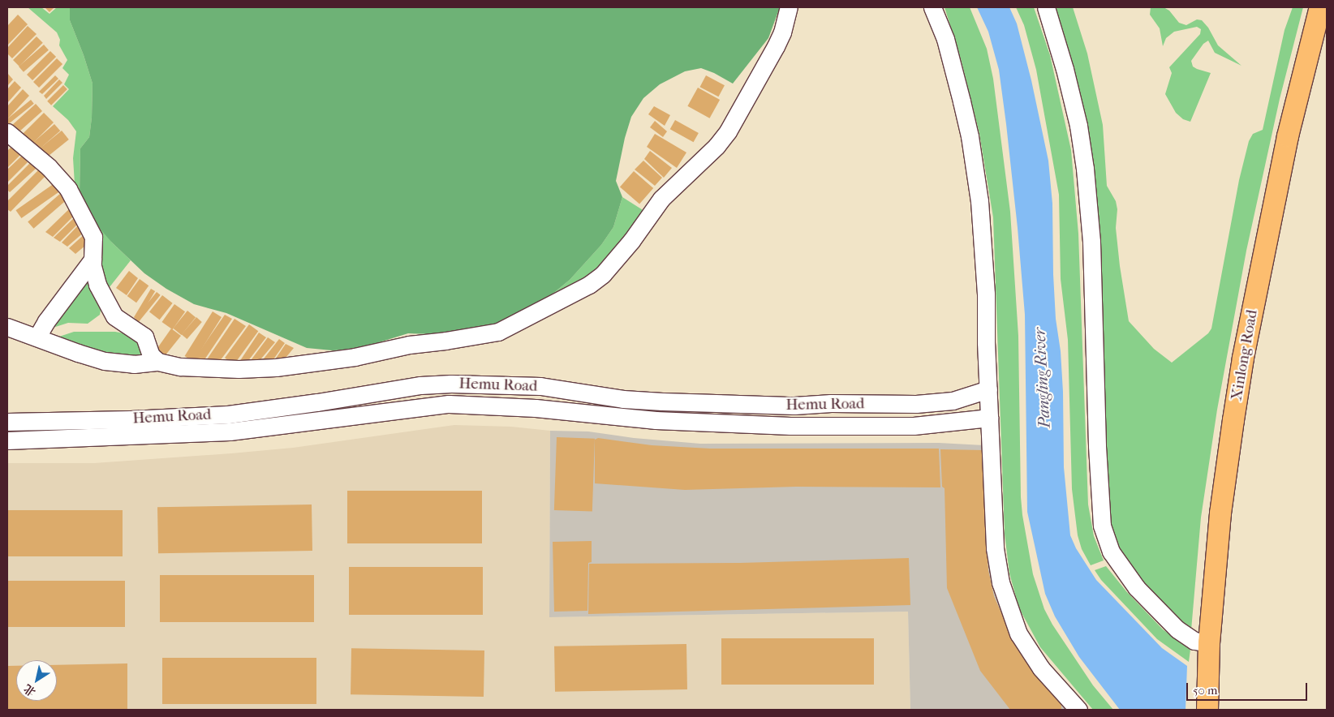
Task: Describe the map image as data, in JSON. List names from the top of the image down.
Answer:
{
  "streets": {
    "main road": ["Xinlong Road"],
    "street": ["Hemu Road"]
  },
  "water": ["Pangling River"],
  "scale_bar": "50 m",
  "north": "bottom left"
}
